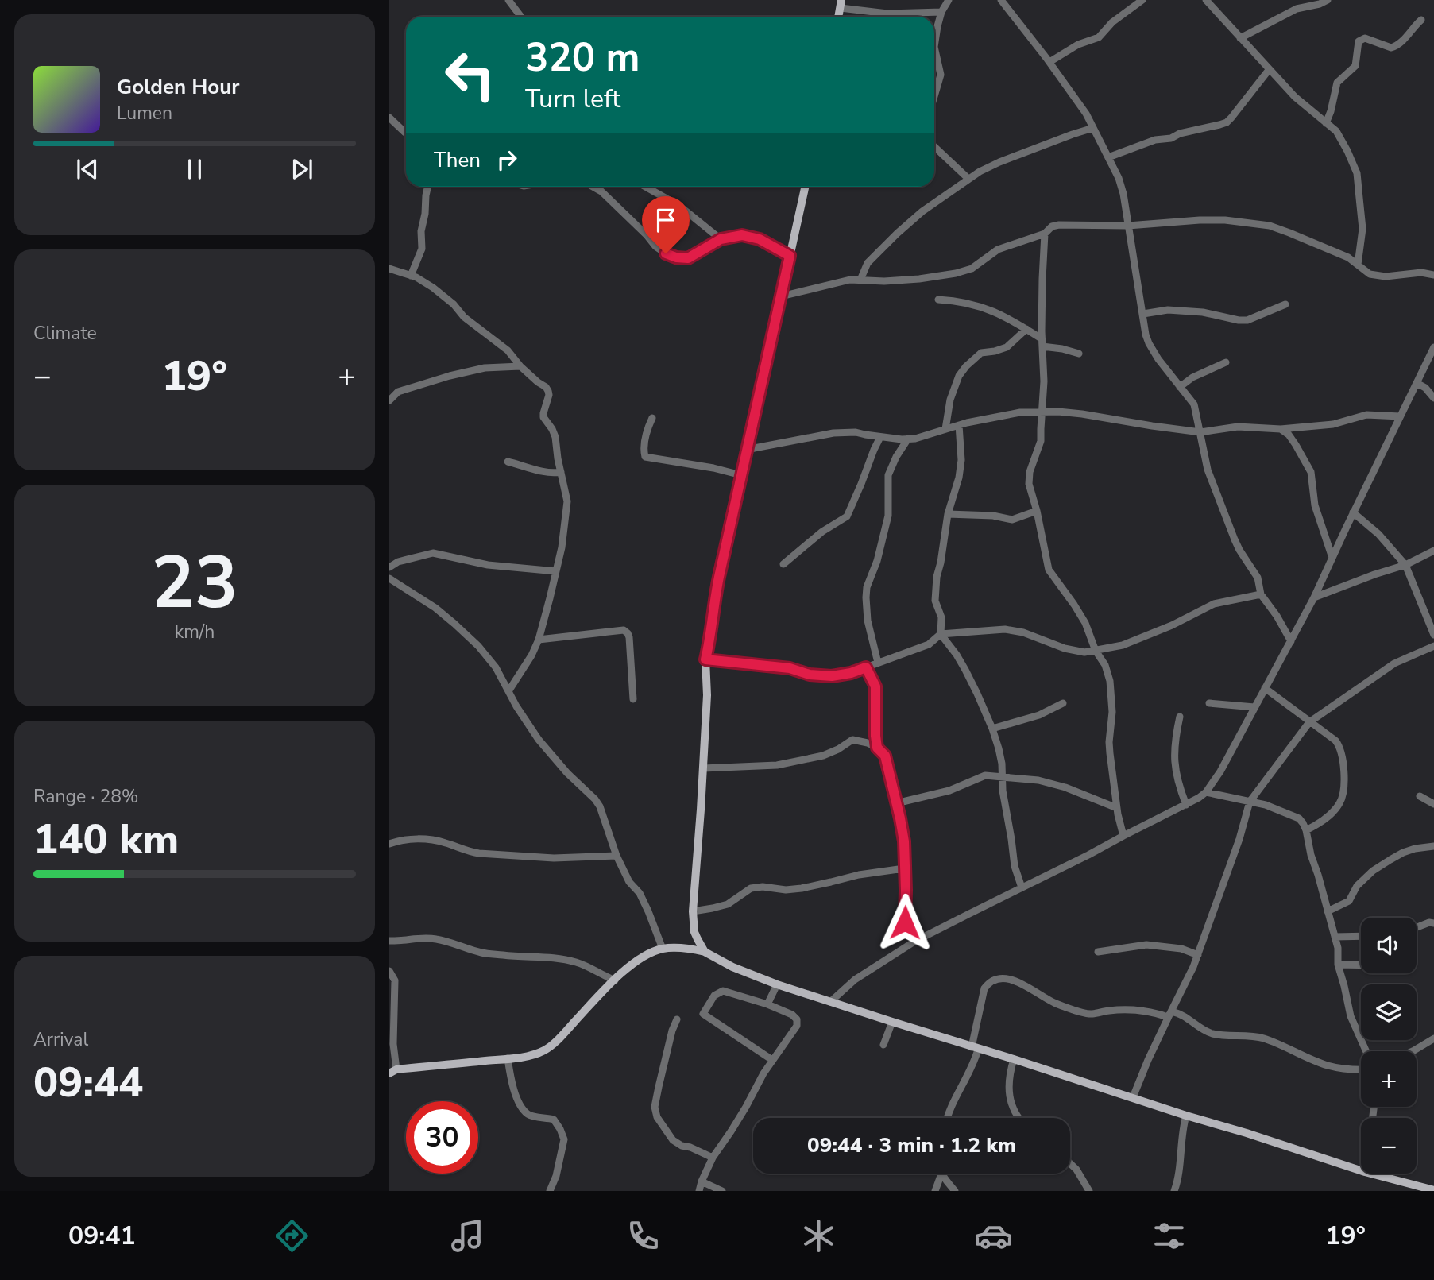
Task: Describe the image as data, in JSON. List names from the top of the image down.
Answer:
{
  "page": {
    "turn": ["320 m", "Turn left"],
    "song": ["Golden Hour", "Lumen"],
    "then": "Then",
    "tile": [
      "Climate",
      ["23", "km/h"],
      ["Range · 28%", "140 km"],
      ["Arrival", "09:44"]
    ],
    "heat": ["−", "19°", "+"],
    "map_buttons": ["+", "−"],
    "limit": "30",
    "trip": "09:44 · 3 min · 1.2 km",
    "tabs": ["09:41", "19°"]
  }
}
